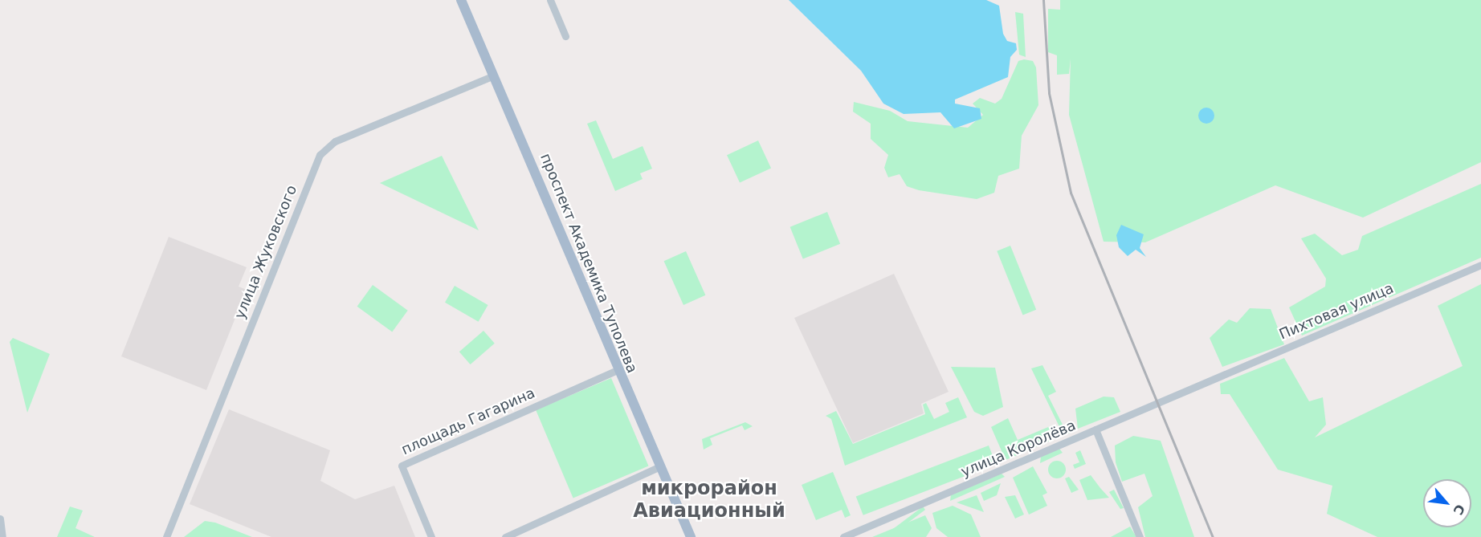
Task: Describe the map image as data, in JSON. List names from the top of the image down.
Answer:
{
  "streets": {
    "main road": ["проспект Академика Туполева"],
    "street": [
      "улица Жуковского",
      "Пихтовая улица",
      "площадь Гагарина",
      "улица Королёва"
    ]
  },
  "crossings": [
    ["улица Жуковского", "проспект Академика Туполева"],
    ["проспект Академика Туполева", "площадь Гагарина"],
    ["Пихтовая улица", "улица Королёва"]
  ],
  "districts": ["микрорайон Авиационный"],
  "north": "bottom right"
}
